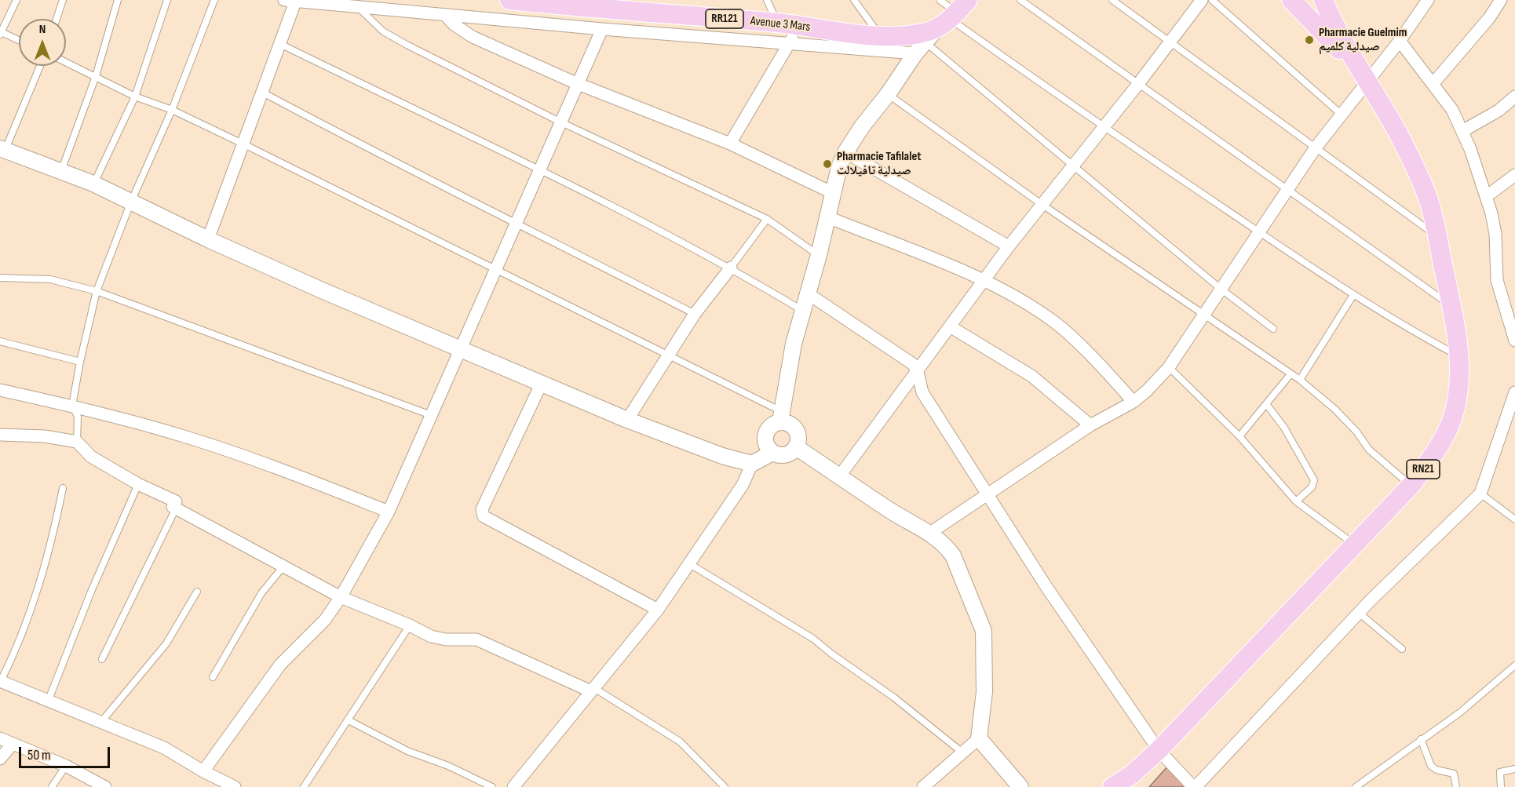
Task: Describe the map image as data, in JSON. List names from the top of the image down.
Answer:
{
  "streets": {
    "main road": ["RR121", "Avenue 3 Mars", "RN21"]
  },
  "places": ["Pharmacie Guelmim صيدلية كلميم", "Pharmacie Tafilalet صيدلية تافيلالت"],
  "scale_bar": "50 m",
  "north": "top"
}
